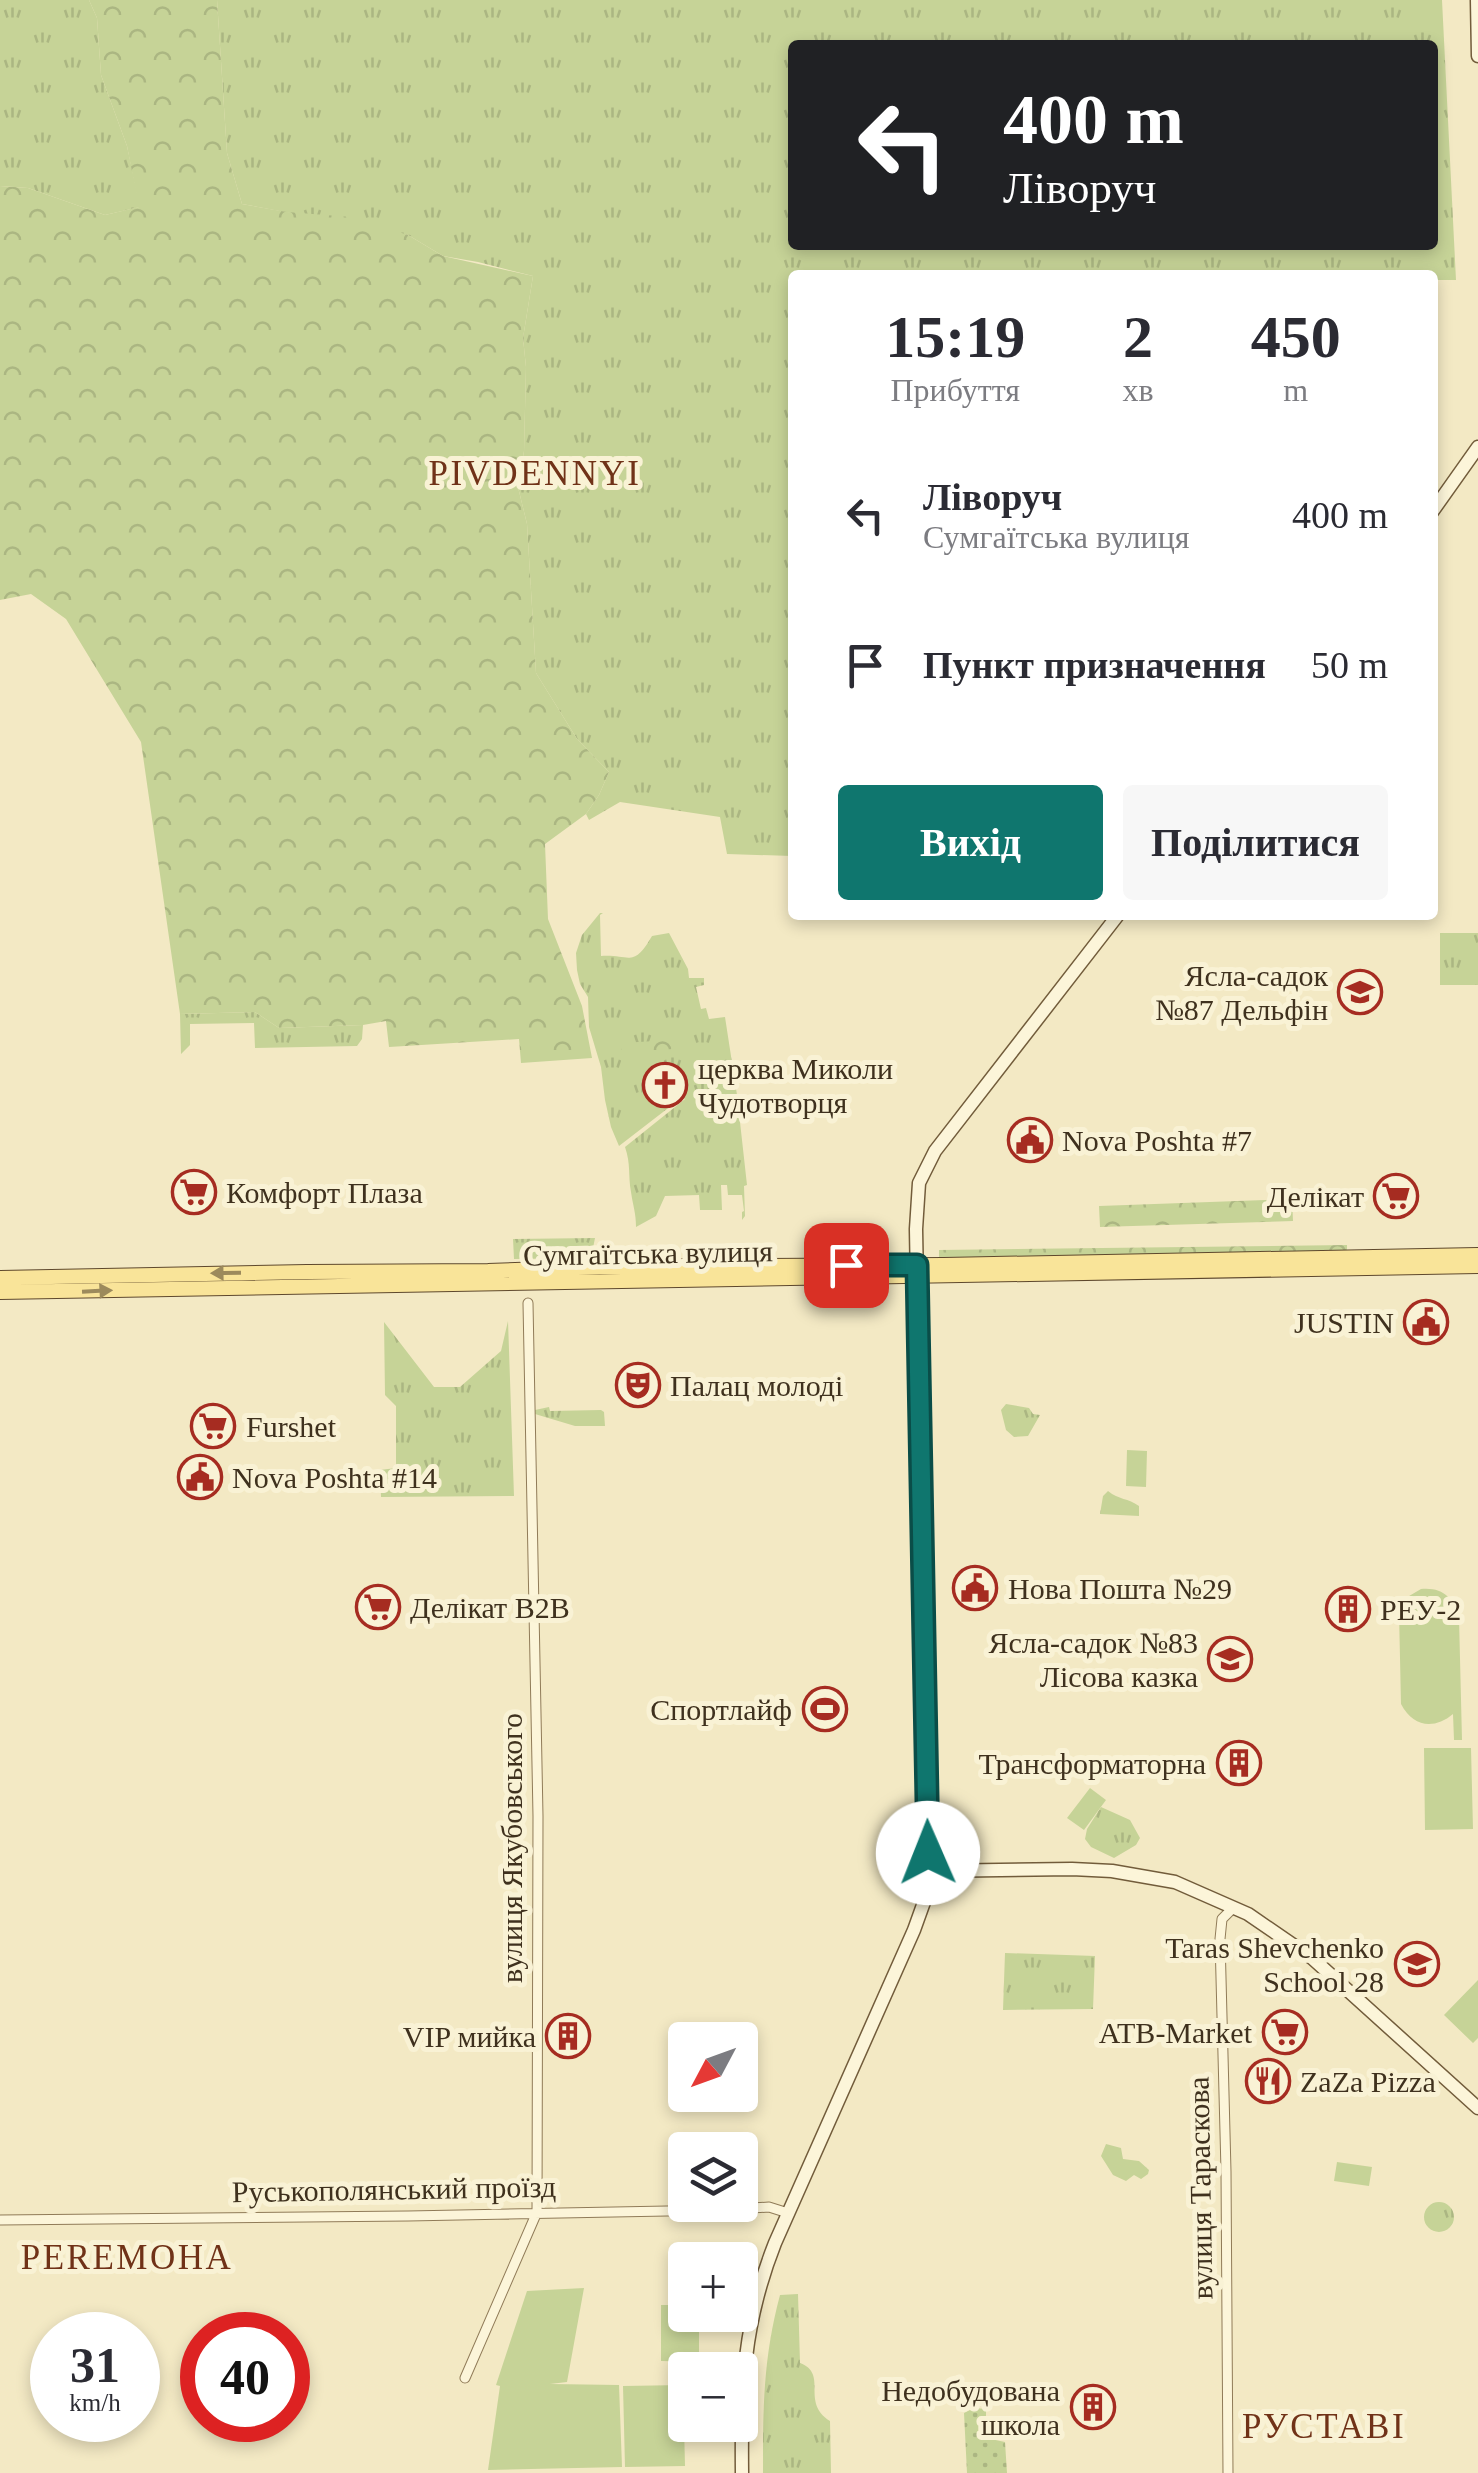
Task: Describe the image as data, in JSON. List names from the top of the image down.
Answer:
{
  "streets": {
    "main road": ["Сумгаїтська вулиця"],
    "street": ["вулиця Якубовського", "вулиця Тараскова", "Руськополянський проїзд"]
  },
  "crossings": [
    ["вулиця Якубовського", "Руськополянський проїзд"]
  ],
  "districts": ["PIVDENNYI", "PEREMOHA", "РУСТАВІ"],
  "places": {
    "school or university": ["Ясла-садок №87 Дельфін", "Ясла-садок №83 Лісова казка", "Taras Shevchenko School 28"],
    "church": ["церква Миколи Чудотворця"],
    "public building": [
      "Nova Poshta #7",
      "JUSTIN",
      "Nova Poshta #14",
      "Нова Пошта №29"
    ],
    "supermarket": [
      "Комфорт Плаза",
      "Делікат",
      "Furshet",
      "Делікат B2B",
      "ATB-Market"
    ],
    "theatre": ["Палац молоді"],
    "building": [
      "РЕУ-2",
      "Трансформаторна",
      "VIP мийка",
      "Недобудована школа"
    ],
    "sports": ["Спортлайф"],
    "restaurant": ["ZaZa Pizza"]
  },
  "north": "bottom left",
  "page": {
    "turn": ["400 m", "Ліворуч"],
    "eta": [
      "15:19",
      "Прибуття",
      "2",
      "хв",
      "450",
      "m"
    ],
    "list": [
      {
        "name": "Ліворуч",
        "note": "Сумгаїтська вулиця",
        "value": "400 m"
      },
      {
        "name": "Пункт призначення",
        "value": "50 m"
      }
    ],
    "buttons": ["Вихід", "Поділитися"],
    "map_buttons": ["+", "−"],
    "speed": "31 km/h",
    "limit": "40"
  }
}
